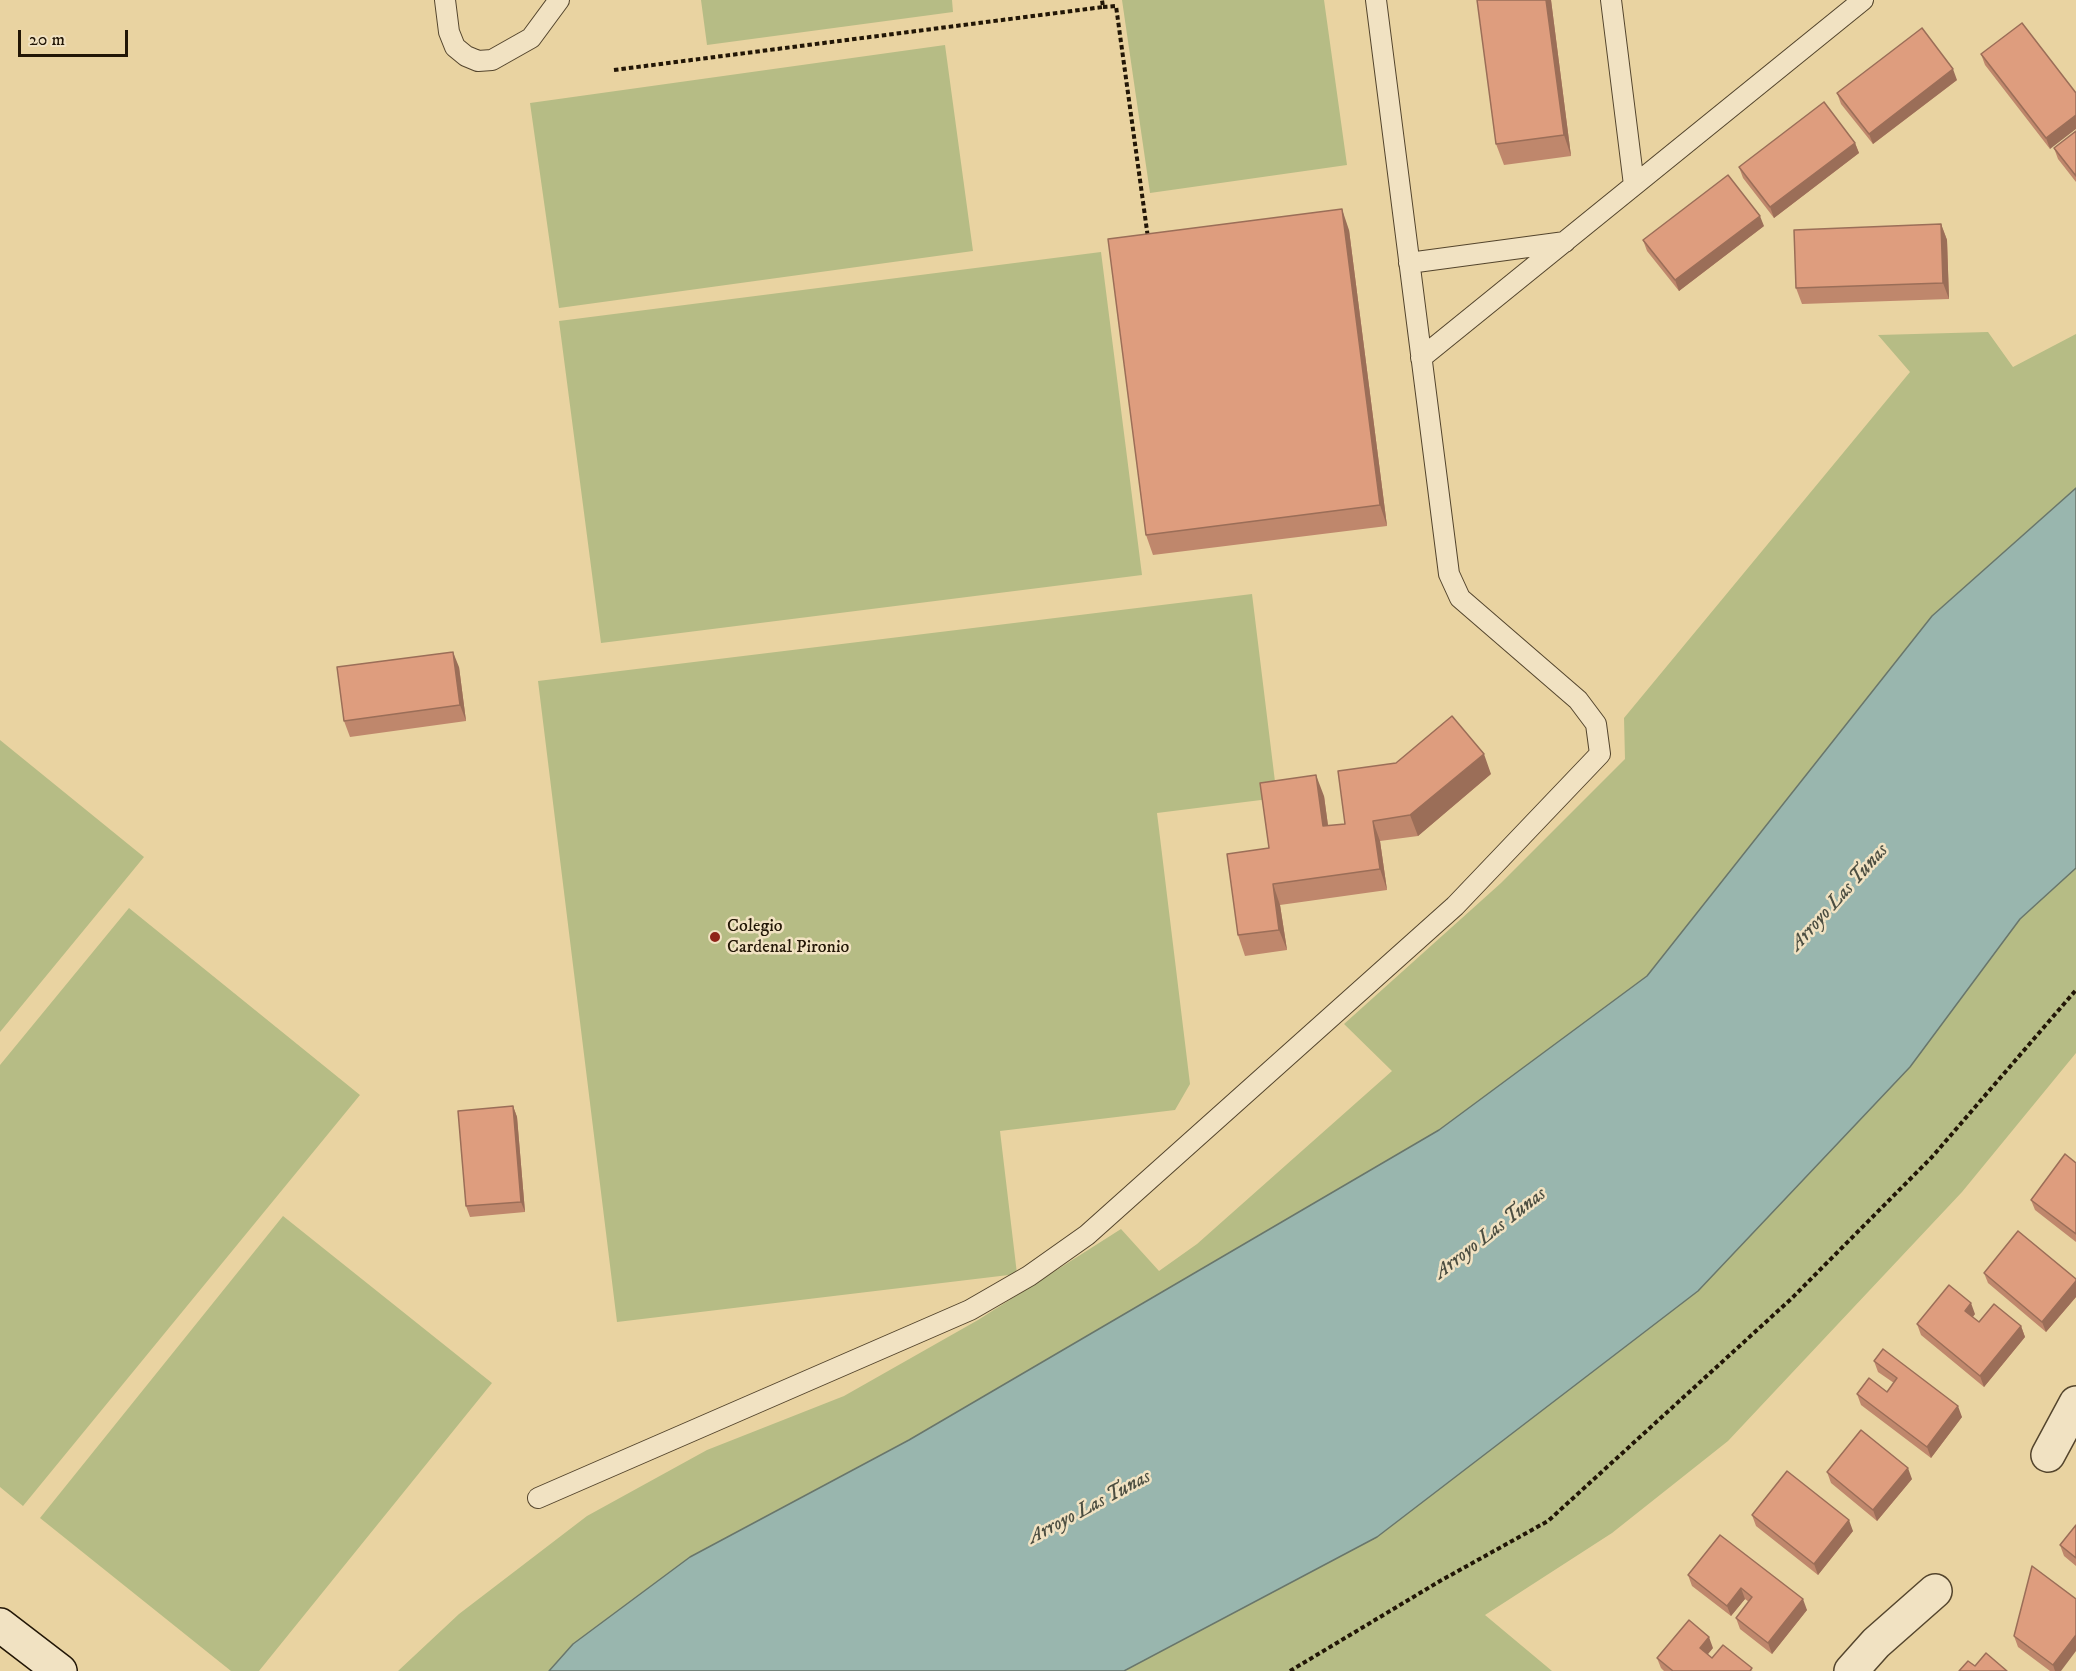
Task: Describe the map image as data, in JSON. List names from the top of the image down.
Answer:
{
  "water": ["Arroyo Las Tunas"],
  "places": ["Colegio Cardenal Pironio"],
  "scale_bar": "20 m"
}
